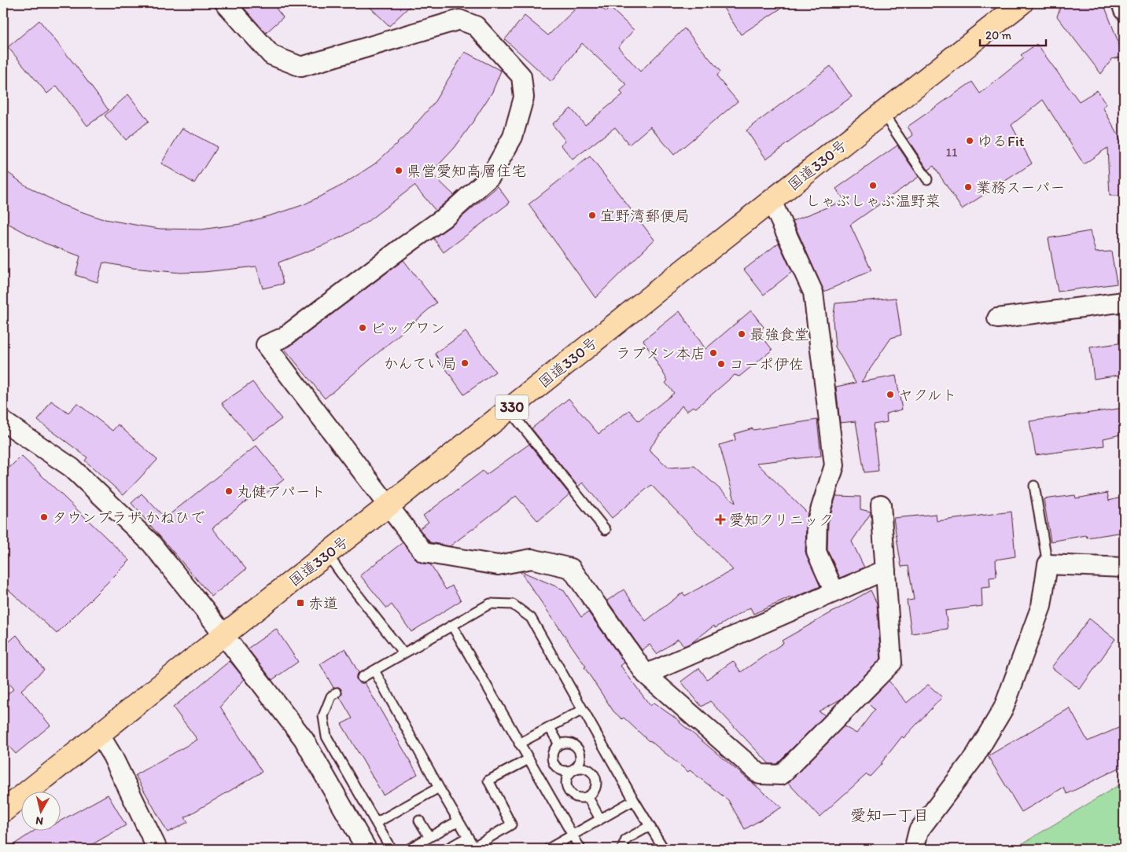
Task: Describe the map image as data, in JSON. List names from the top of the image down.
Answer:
{
  "streets": {
    "highway": ["国道330号", "330"]
  },
  "districts": ["愛知一丁目"],
  "places": {
    "other": [
      "ゆるFit",
      "県営愛知高層住宅",
      "しゃぶしゃぶ温野菜",
      "業務スーパー",
      "宜野湾郵便局",
      "ビッグワン",
      "最強食堂",
      "ラブメン本店",
      "かんてい局",
      "コーポ伊佐",
      "ヤクルト",
      "丸健アパート",
      "タウンプラザ かねひで"
    ],
    "health": ["愛知クリニック"],
    "transit": ["赤道"]
  },
  "house_numbers": ["11"],
  "scale_bar": "20 m",
  "north": "bottom"
}
